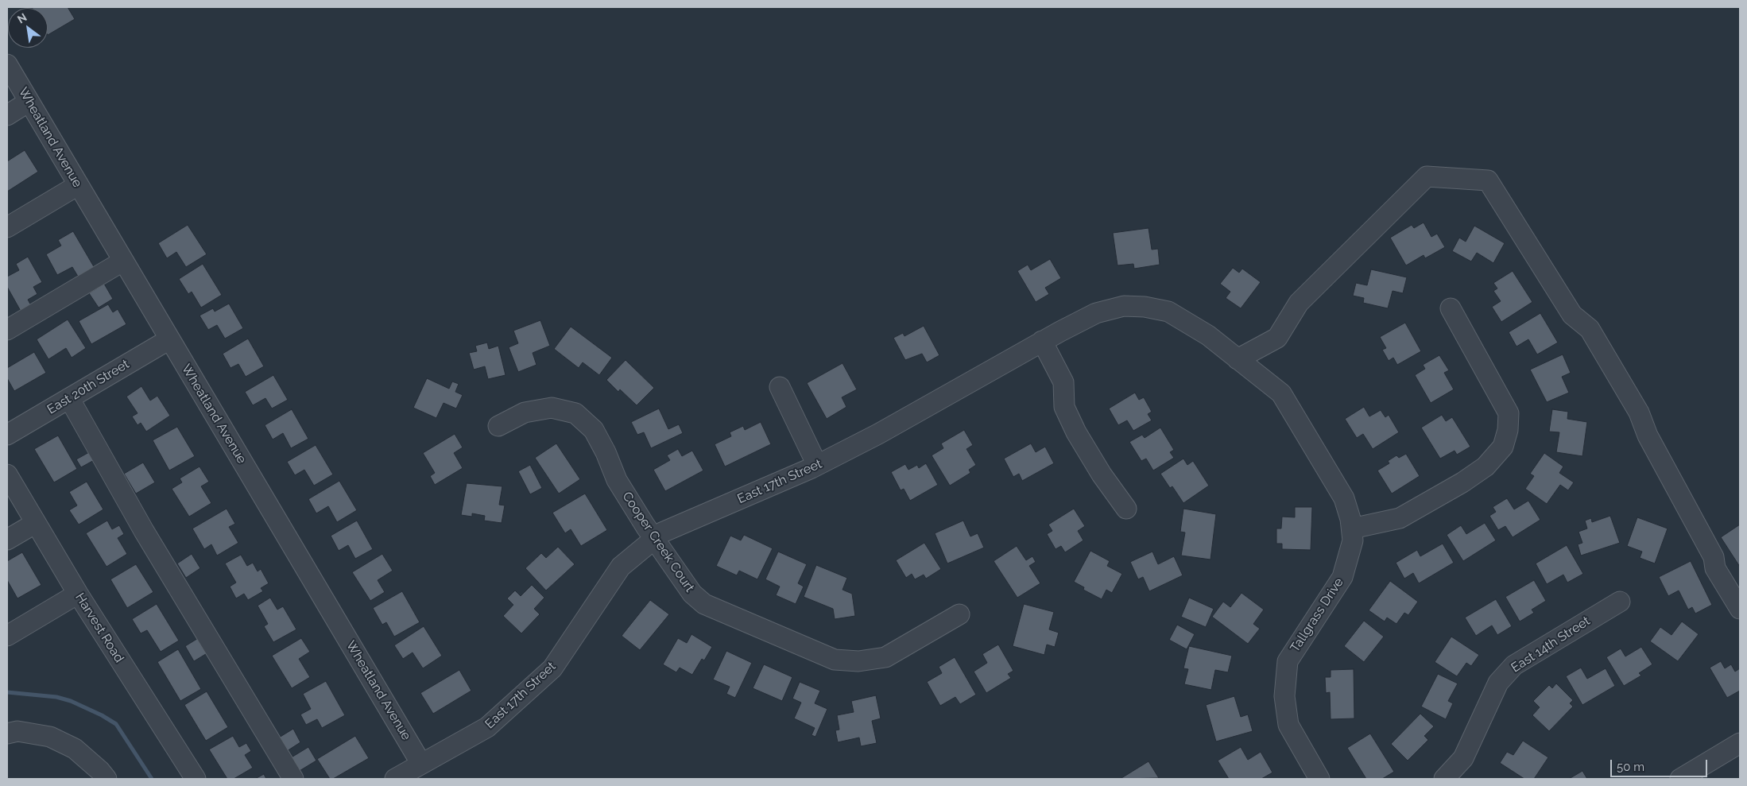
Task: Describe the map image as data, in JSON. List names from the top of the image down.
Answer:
{
  "streets": {
    "street": [
      "Wheatland Avenue",
      "East 20th Street",
      "East 17th Street",
      "Cooper Creek Court",
      "Tallgrass Drive",
      "Harvest Road",
      "East 14th Street"
    ]
  },
  "crossings": [
    ["Wheatland Avenue", "East 20th Street"],
    ["Wheatland Avenue", "East 17th Street"],
    ["East 17th Street", "Cooper Creek Court"],
    ["East 17th Street", "Tallgrass Drive"]
  ],
  "scale_bar": "50 m",
  "north": "top left"
}
